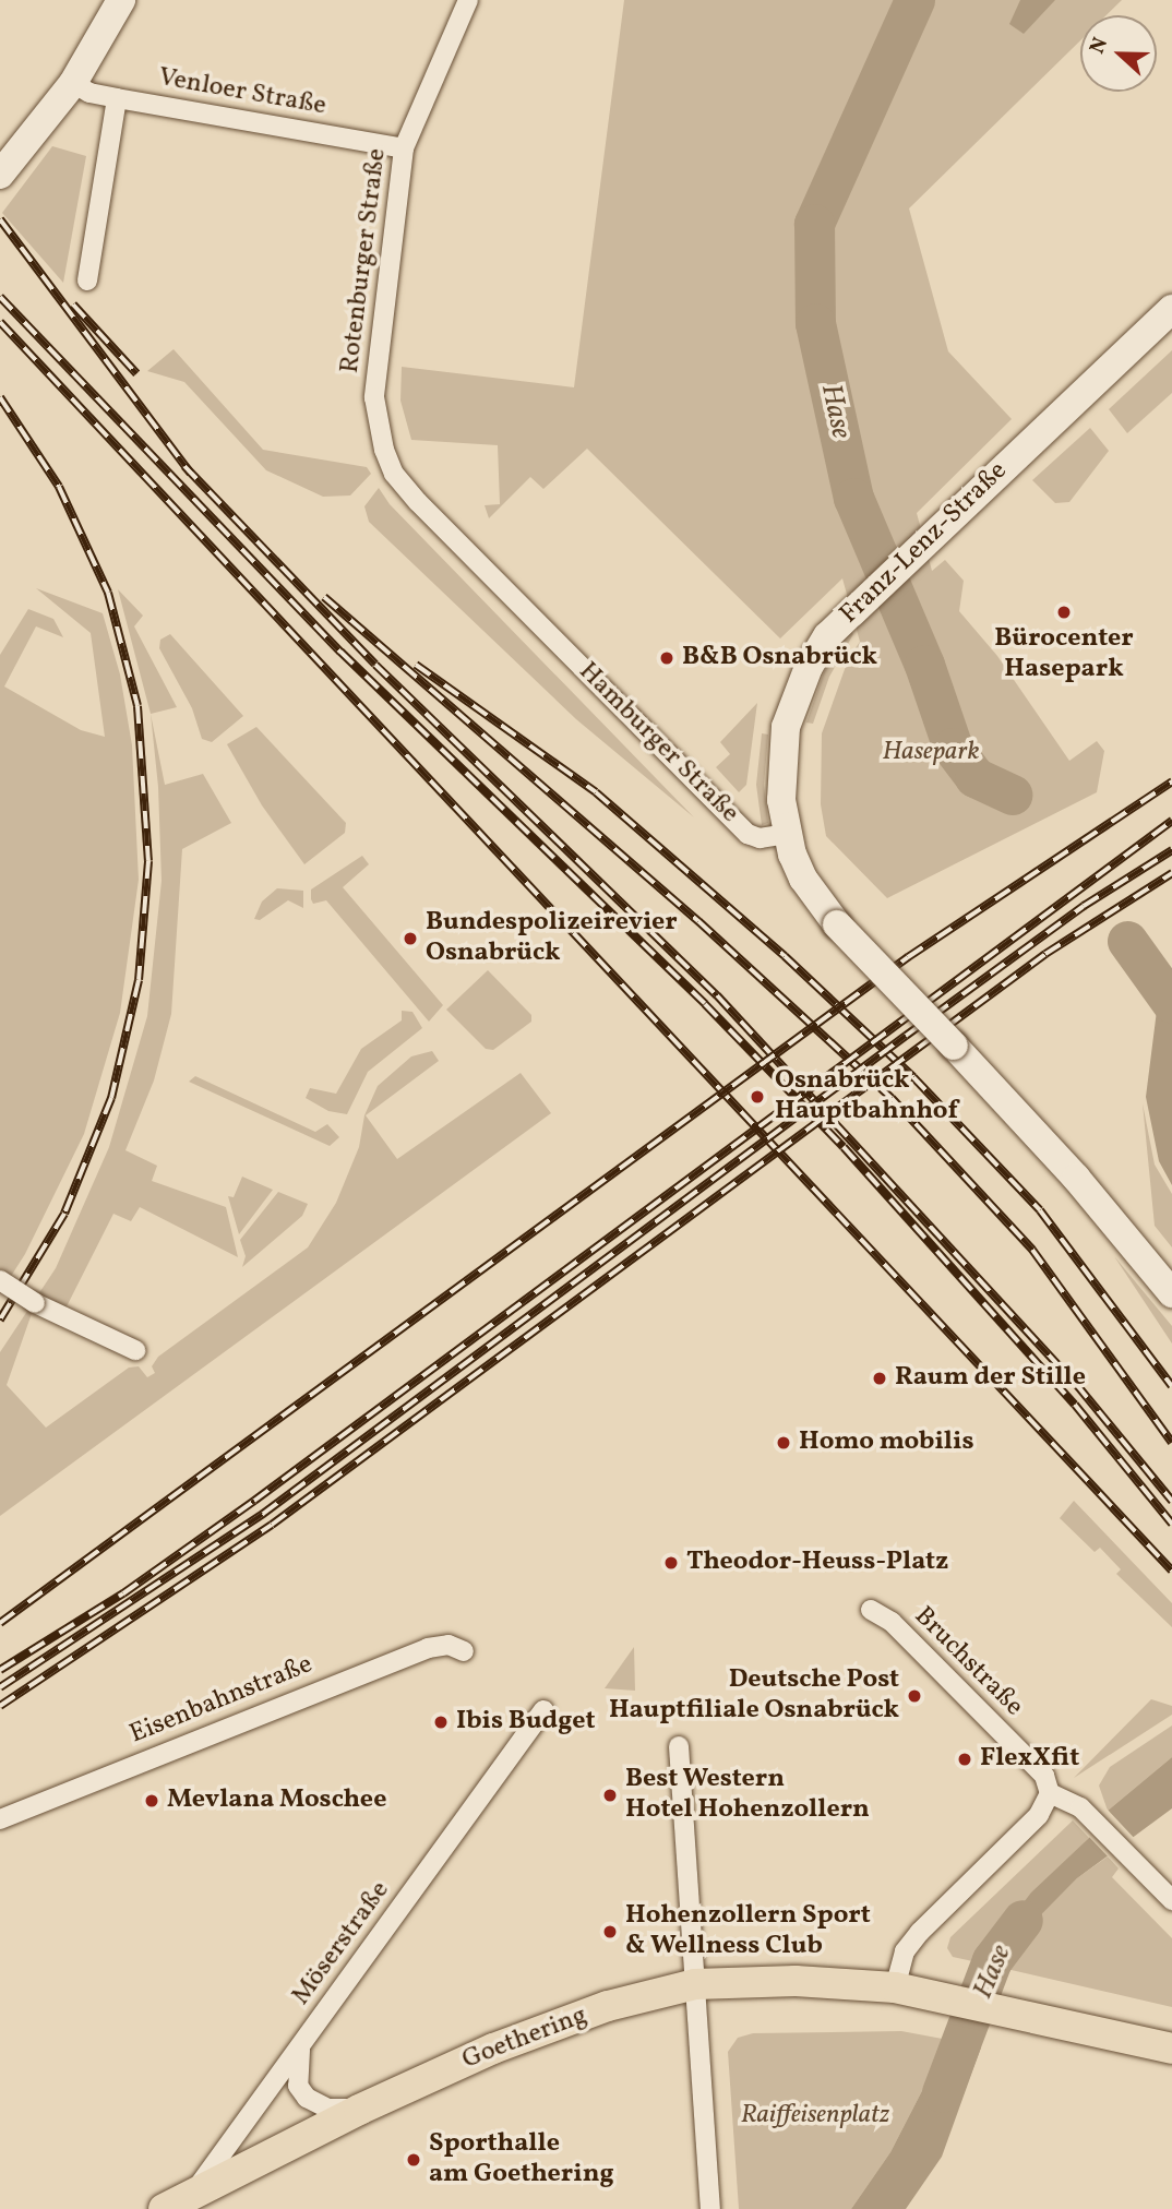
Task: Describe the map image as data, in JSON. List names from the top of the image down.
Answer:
{
  "streets": {
    "main road": ["Goethering"],
    "street": [
      "Venloer Straße",
      "Rotenburger Straße",
      "Franz-Lenz-Straße",
      "Hamburger Straße",
      "Bruchstraße",
      "Eisenbahnstraße",
      "Möserstraße"
    ]
  },
  "crossings": [
    ["Venloer Straße", "Rotenburger Straße"],
    ["Rotenburger Straße", "Hamburger Straße"],
    ["Franz-Lenz-Straße", "Hamburger Straße"],
    ["Möserstraße", "Goethering"]
  ],
  "water": ["Hase"],
  "parks": ["Hasepark", "Raiffeisenplatz"],
  "places": [
    "Bürocenter Hasepark",
    "B&B Osnabrück",
    "Bundespolizeirevier Osnabrück",
    "Osnabrück Hauptbahnhof",
    "Raum der Stille",
    "Homo mobilis",
    "Theodor-Heuss-Platz",
    "Deutsche Post Hauptfiliale Osnabrück",
    "Ibis Budget",
    "FlexXfit",
    "Best Western Hotel Hohenzollern",
    "Mevlana Moschee",
    "Hohenzollern Sport & Wellness Club",
    "Sporthalle am Goethering"
  ],
  "north": "left"
}
